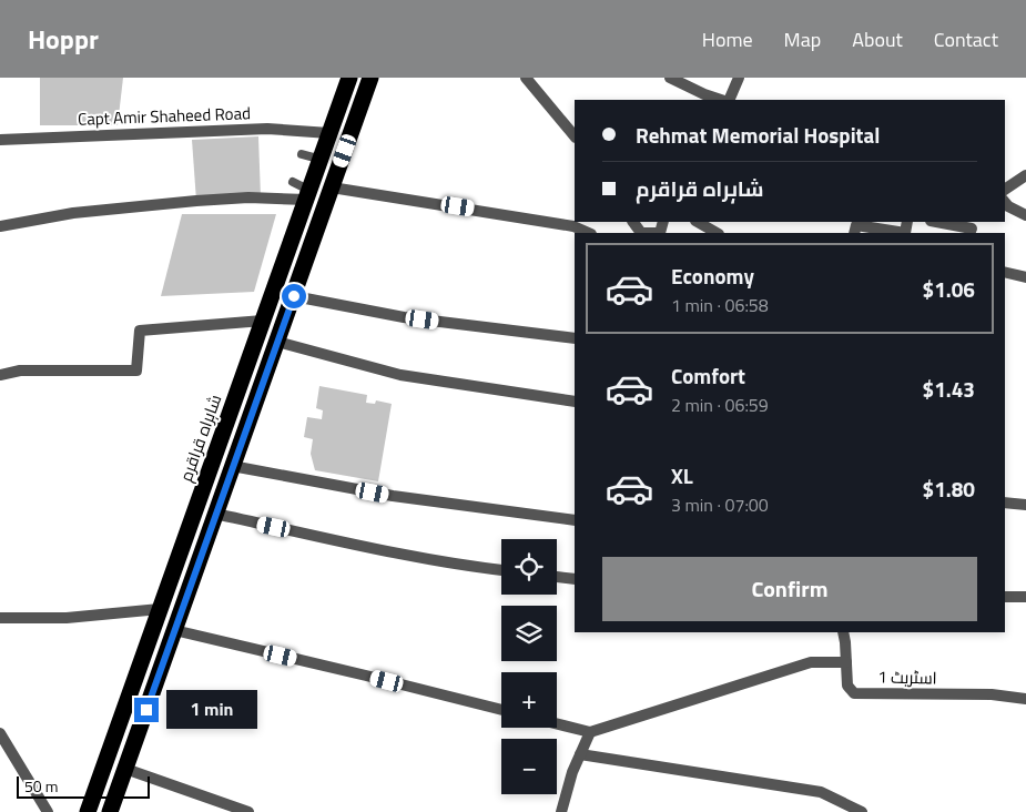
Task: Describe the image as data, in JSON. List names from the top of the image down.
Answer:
{
  "streets": {
    "highway": ["شاہراہ قراقرم"],
    "street": ["Capt Amir Shaheed Road", "اسٹریٹ 1"]
  },
  "crossings": [
    ["Capt Amir Shaheed Road", "شاہراہ قراقرم"]
  ],
  "scale_bar": "50 m",
  "page": {
    "header": "Hoppr",
    "nav": [
      "Home",
      "Map",
      "About",
      "Contact"
    ],
    "banner": ["Rehmat Memorial Hospital", "شاہراہ قراقرم"],
    "list": [
      {
        "name": "Economy",
        "note": "1 min · 06:58",
        "value": "$1.06"
      },
      {
        "name": "Comfort",
        "note": "2 min · 06:59",
        "value": "$1.43"
      },
      {
        "name": "XL",
        "note": "3 min · 07:00",
        "value": "$1.80"
      }
    ],
    "map_buttons": ["+", "−"],
    "buttons": "Confirm",
    "bubble": "1 min",
    "scale": "50 m"
  }
}
